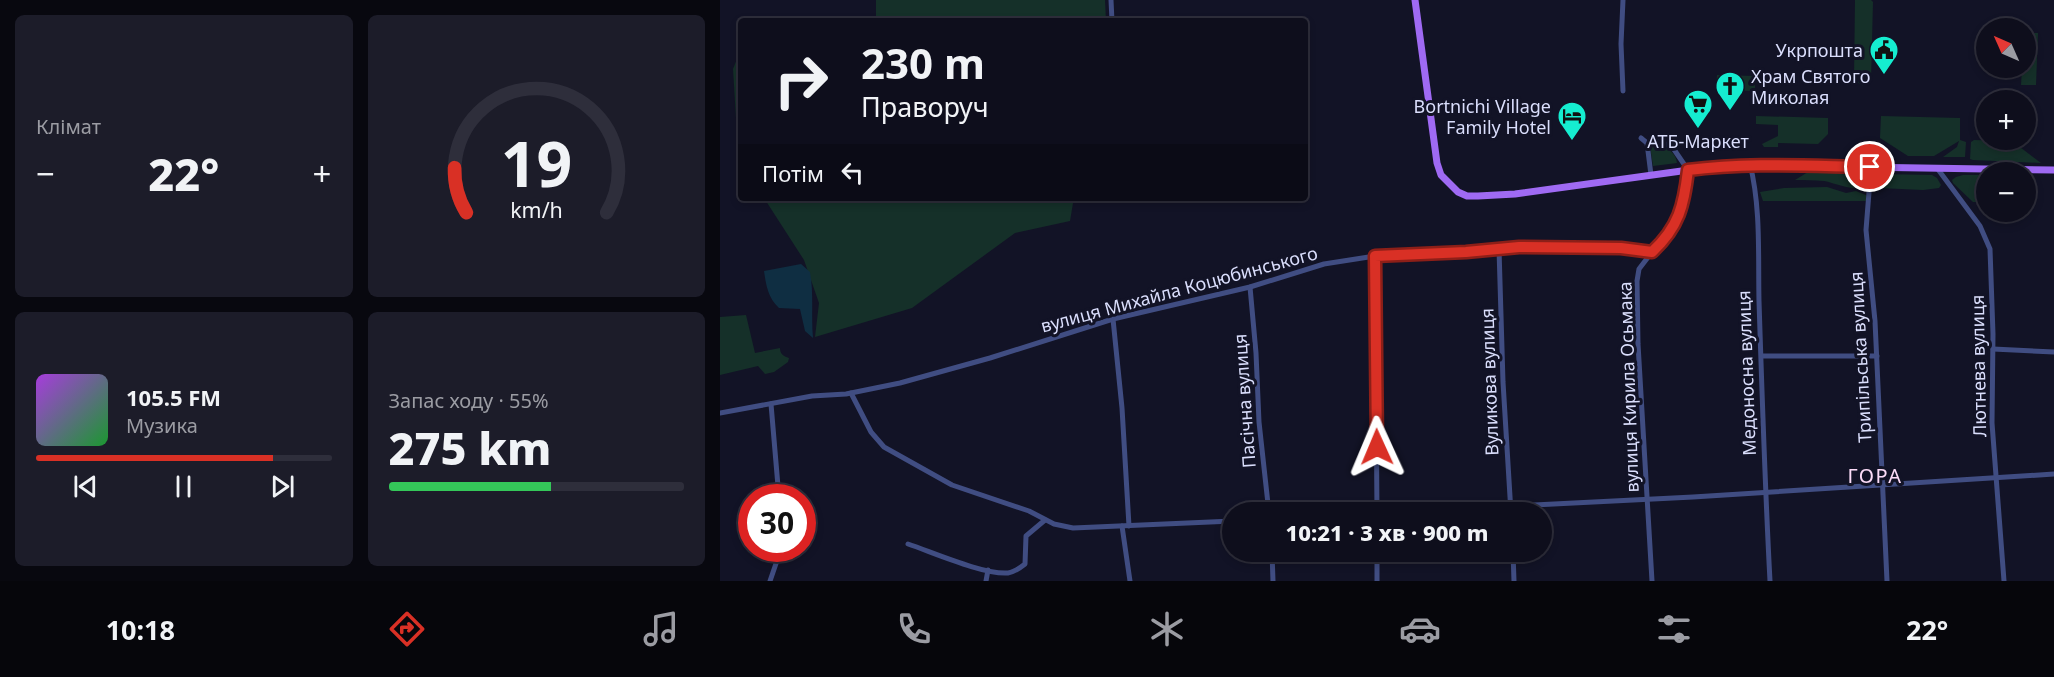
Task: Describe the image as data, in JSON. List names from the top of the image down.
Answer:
{
  "streets": {
    "street": [
      "вулиця Михайла Коцюбинського",
      "Трипільська вулиця",
      "Лютнева вулиця",
      "Медоносна вулиця",
      "Вуликова вулиця",
      "вулиця Кирила Осьмака",
      "Пасічна вулиця"
    ]
  },
  "crossings": [
    ["вулиця Михайла Коцюбинського", "Вуликова вулиця"],
    ["вулиця Михайла Коцюбинського", "вулиця Кирила Осьмака"],
    ["вулиця Михайла Коцюбинського", "Пасічна вулиця"]
  ],
  "districts": ["ГОРА"],
  "places": {
    "public building": ["Укрпошта"],
    "church": ["Храм Святого Миколая"],
    "supermarket": ["АТБ-Маркет"],
    "hotel": ["Bortnichi Village Family Hotel"]
  },
  "north": "top left",
  "page": {
    "tile": [
      "Клімат",
      ["Запас ходу · 55%", "275 km"]
    ],
    "map_buttons": ["+", "−"],
    "turn": ["230 m", "Праворуч"],
    "then": "Потім",
    "heat": ["−", "22°", "+"],
    "song": ["105.5 FM", "Музика"],
    "limit": "30",
    "trip": "10:21 · 3 хв · 900 m",
    "tabs": ["10:18", "22°"],
    "gauge": ["19", "km/h"]
  }
}
